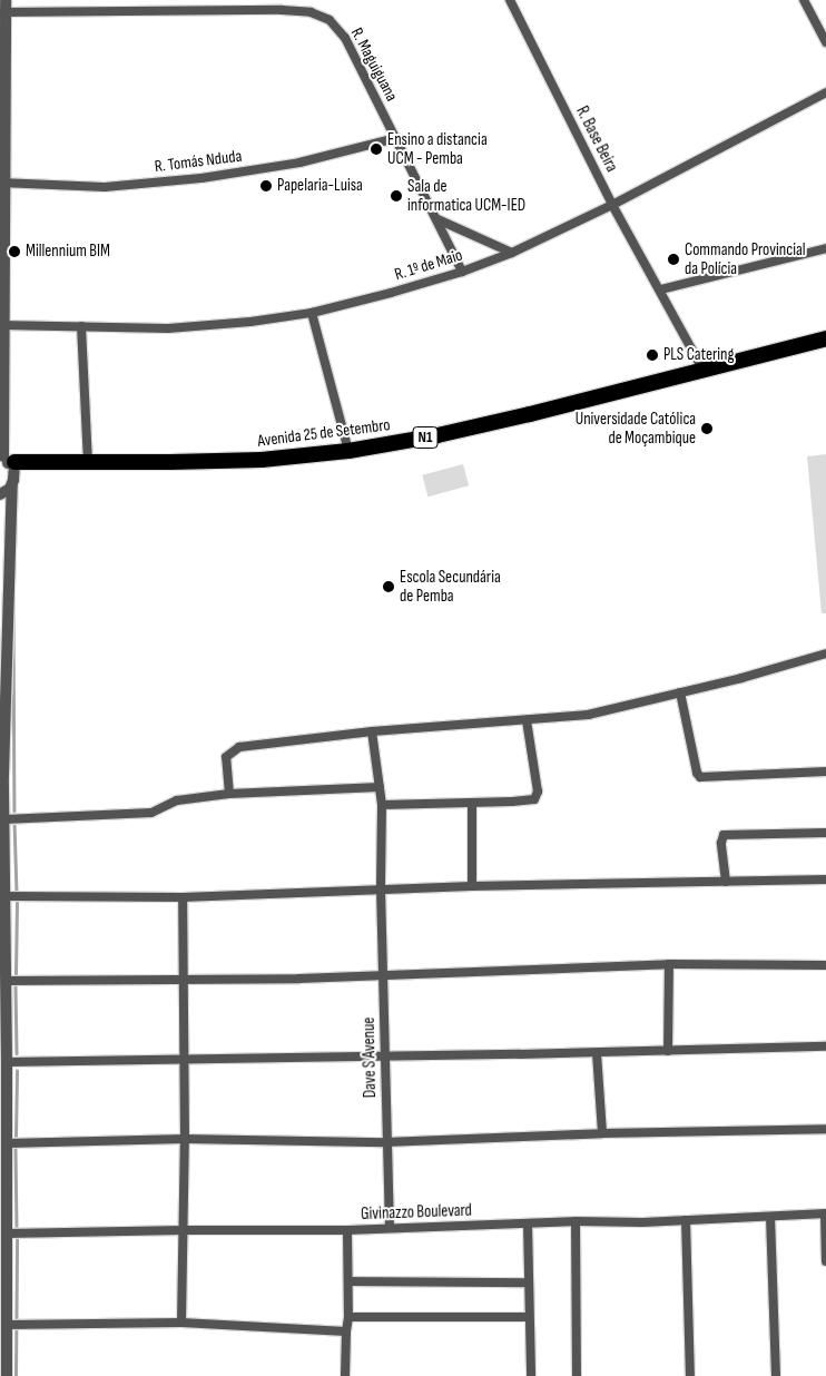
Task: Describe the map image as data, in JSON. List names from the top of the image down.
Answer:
{
  "streets": {
    "highway": ["Avenida 25 de Setembro", "N1"],
    "street": [
      "R. Maguiguana",
      "R. Base Beira",
      "R. Tomás Nduda",
      "R. 1º de Maio",
      "Dave S Avenue",
      "Givinazzo Boulevard"
    ]
  },
  "crossings": [
    ["R. Maguiguana", "R. Tomás Nduda"],
    ["R. Maguiguana", "R. 1º de Maio"],
    ["R. Base Beira", "R. 1º de Maio"],
    ["R. Base Beira", "Avenida 25 de Setembro"],
    ["Dave S Avenue", "Givinazzo Boulevard"]
  ],
  "places": [
    "Ensino a distancia UCM - Pemba",
    "Papelaria-Luisa",
    "Sala de informatica UCM-IED",
    "Millennium BIM",
    "Commando Provincial da Polícia",
    "PLS Catering",
    "Universidade Católica de Moçambique",
    "Escola Secundária de Pemba"
  ]
}
